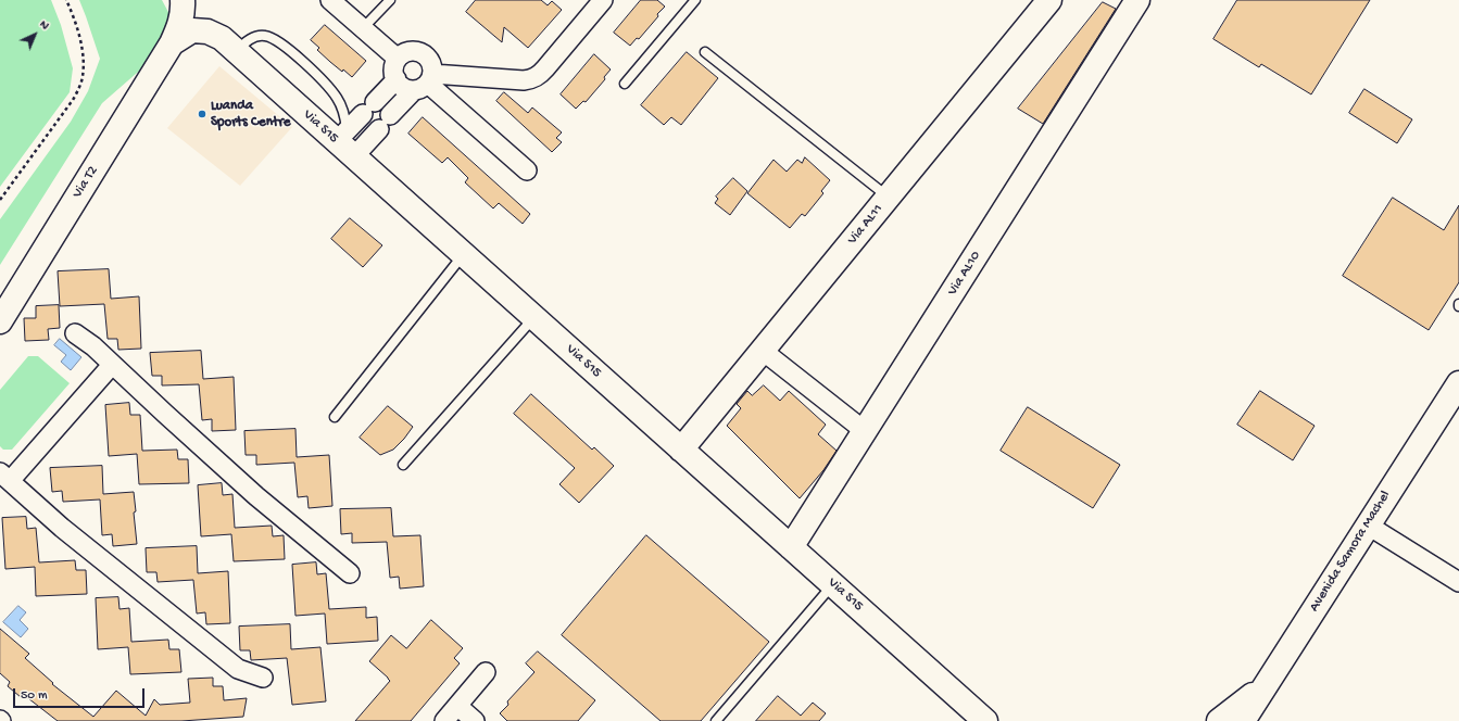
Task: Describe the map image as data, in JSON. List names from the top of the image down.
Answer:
{
  "streets": {
    "street": [
      "Via S15",
      "Via T2",
      "Via AL11",
      "Via AL10",
      "Avenida Samora Machel"
    ]
  },
  "crossings": [
    ["Via S15", "Via T2"],
    ["Via S15", "Via AL11"],
    ["Via S15", "Via AL10"]
  ],
  "places": ["Luanda Sports Centre"],
  "scale_bar": "50 m",
  "north": "top right"
}
